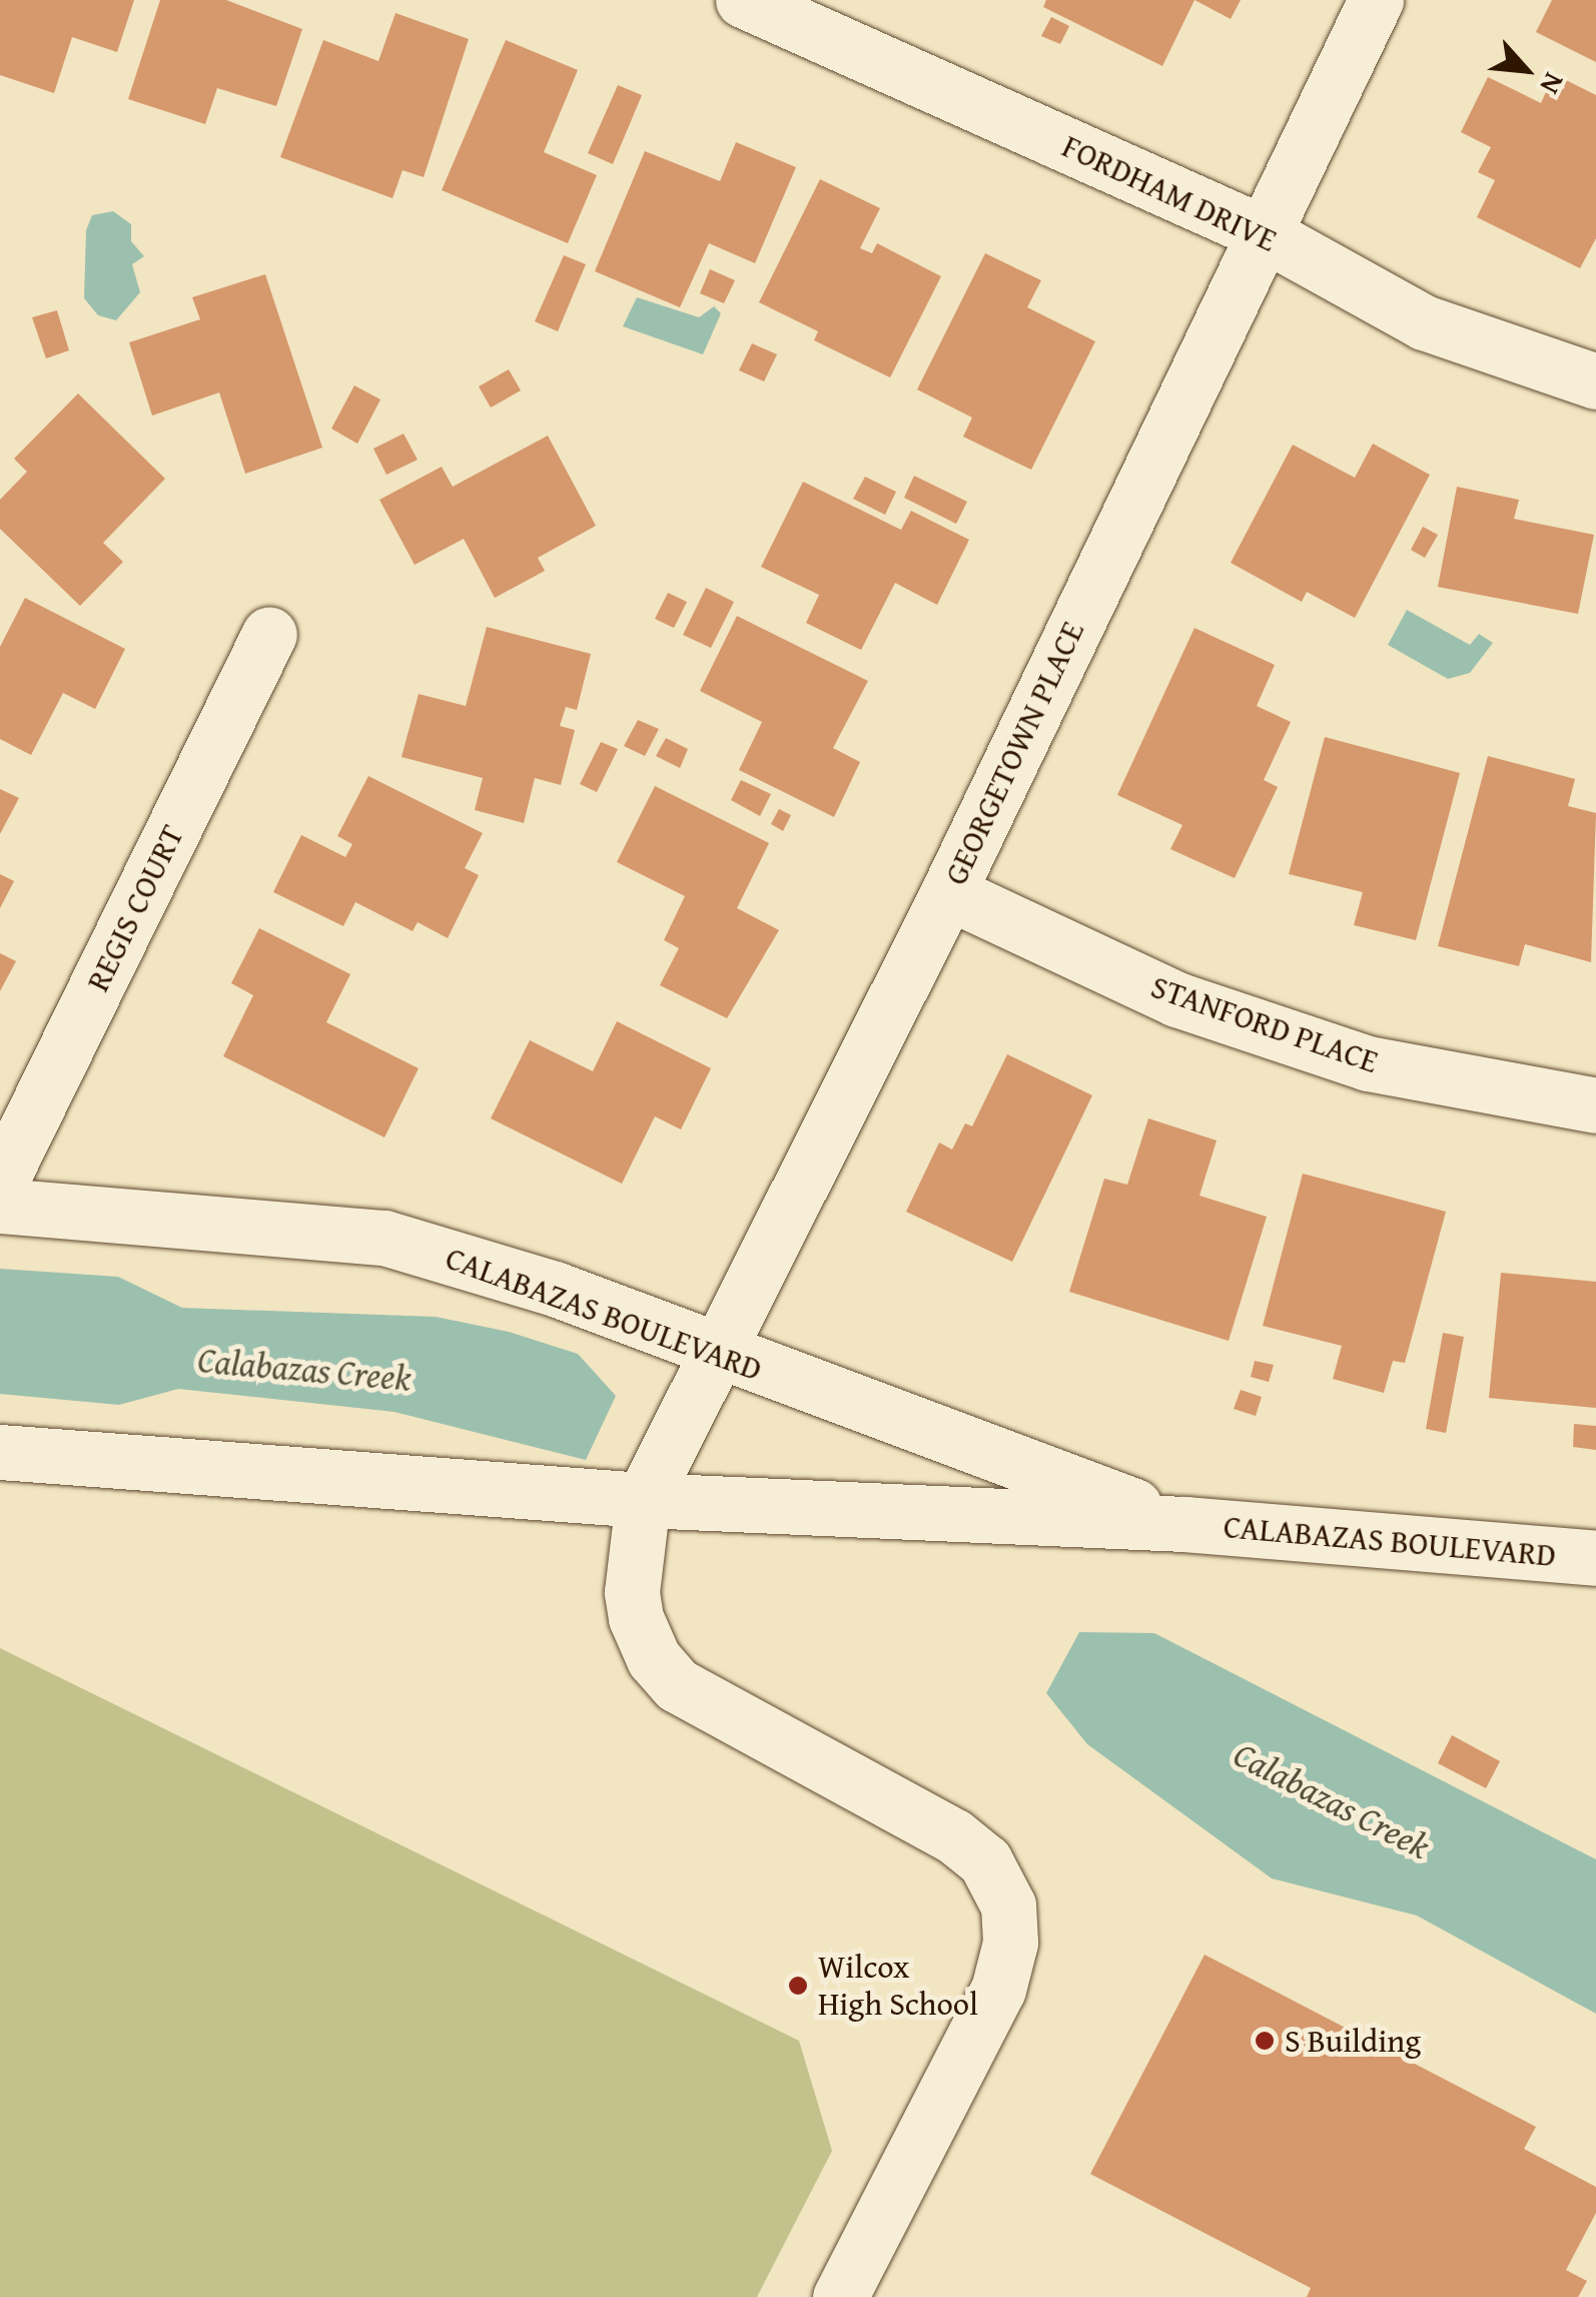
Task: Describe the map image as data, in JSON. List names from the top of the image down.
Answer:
{
  "streets": {
    "street": [
      "FORDHAM DRIVE",
      "GEORGETOWN PLACE",
      "REGIS COURT",
      "STANFORD PLACE",
      "CALABAZAS BOULEVARD"
    ]
  },
  "crossings": [
    ["FORDHAM DRIVE", "GEORGETOWN PLACE"],
    ["GEORGETOWN PLACE", "STANFORD PLACE"],
    ["GEORGETOWN PLACE", "CALABAZAS BOULEVARD"]
  ],
  "water": ["Calabazas Creek"],
  "places": ["Wilcox High School", "S Building"],
  "north": "bottom right"
}
